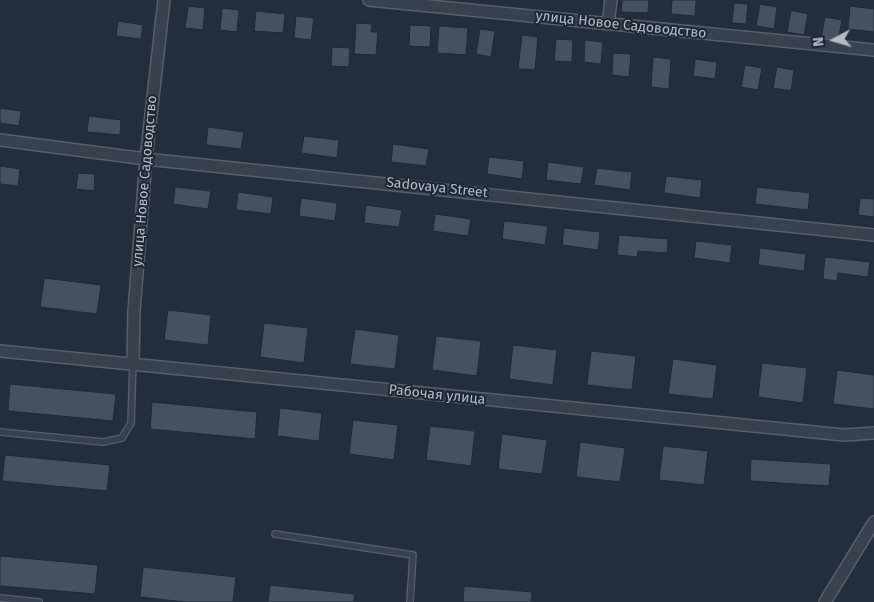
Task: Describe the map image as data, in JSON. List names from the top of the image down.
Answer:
{
  "streets": {
    "street": ["улица Новое Садоводство", "Sadovaya Street", "Рабочая улица"]
  },
  "crossings": [
    ["улица Новое Садоводство", "Sadovaya Street"],
    ["улица Новое Садоводство", "Рабочая улица"]
  ],
  "north": "left"
}
